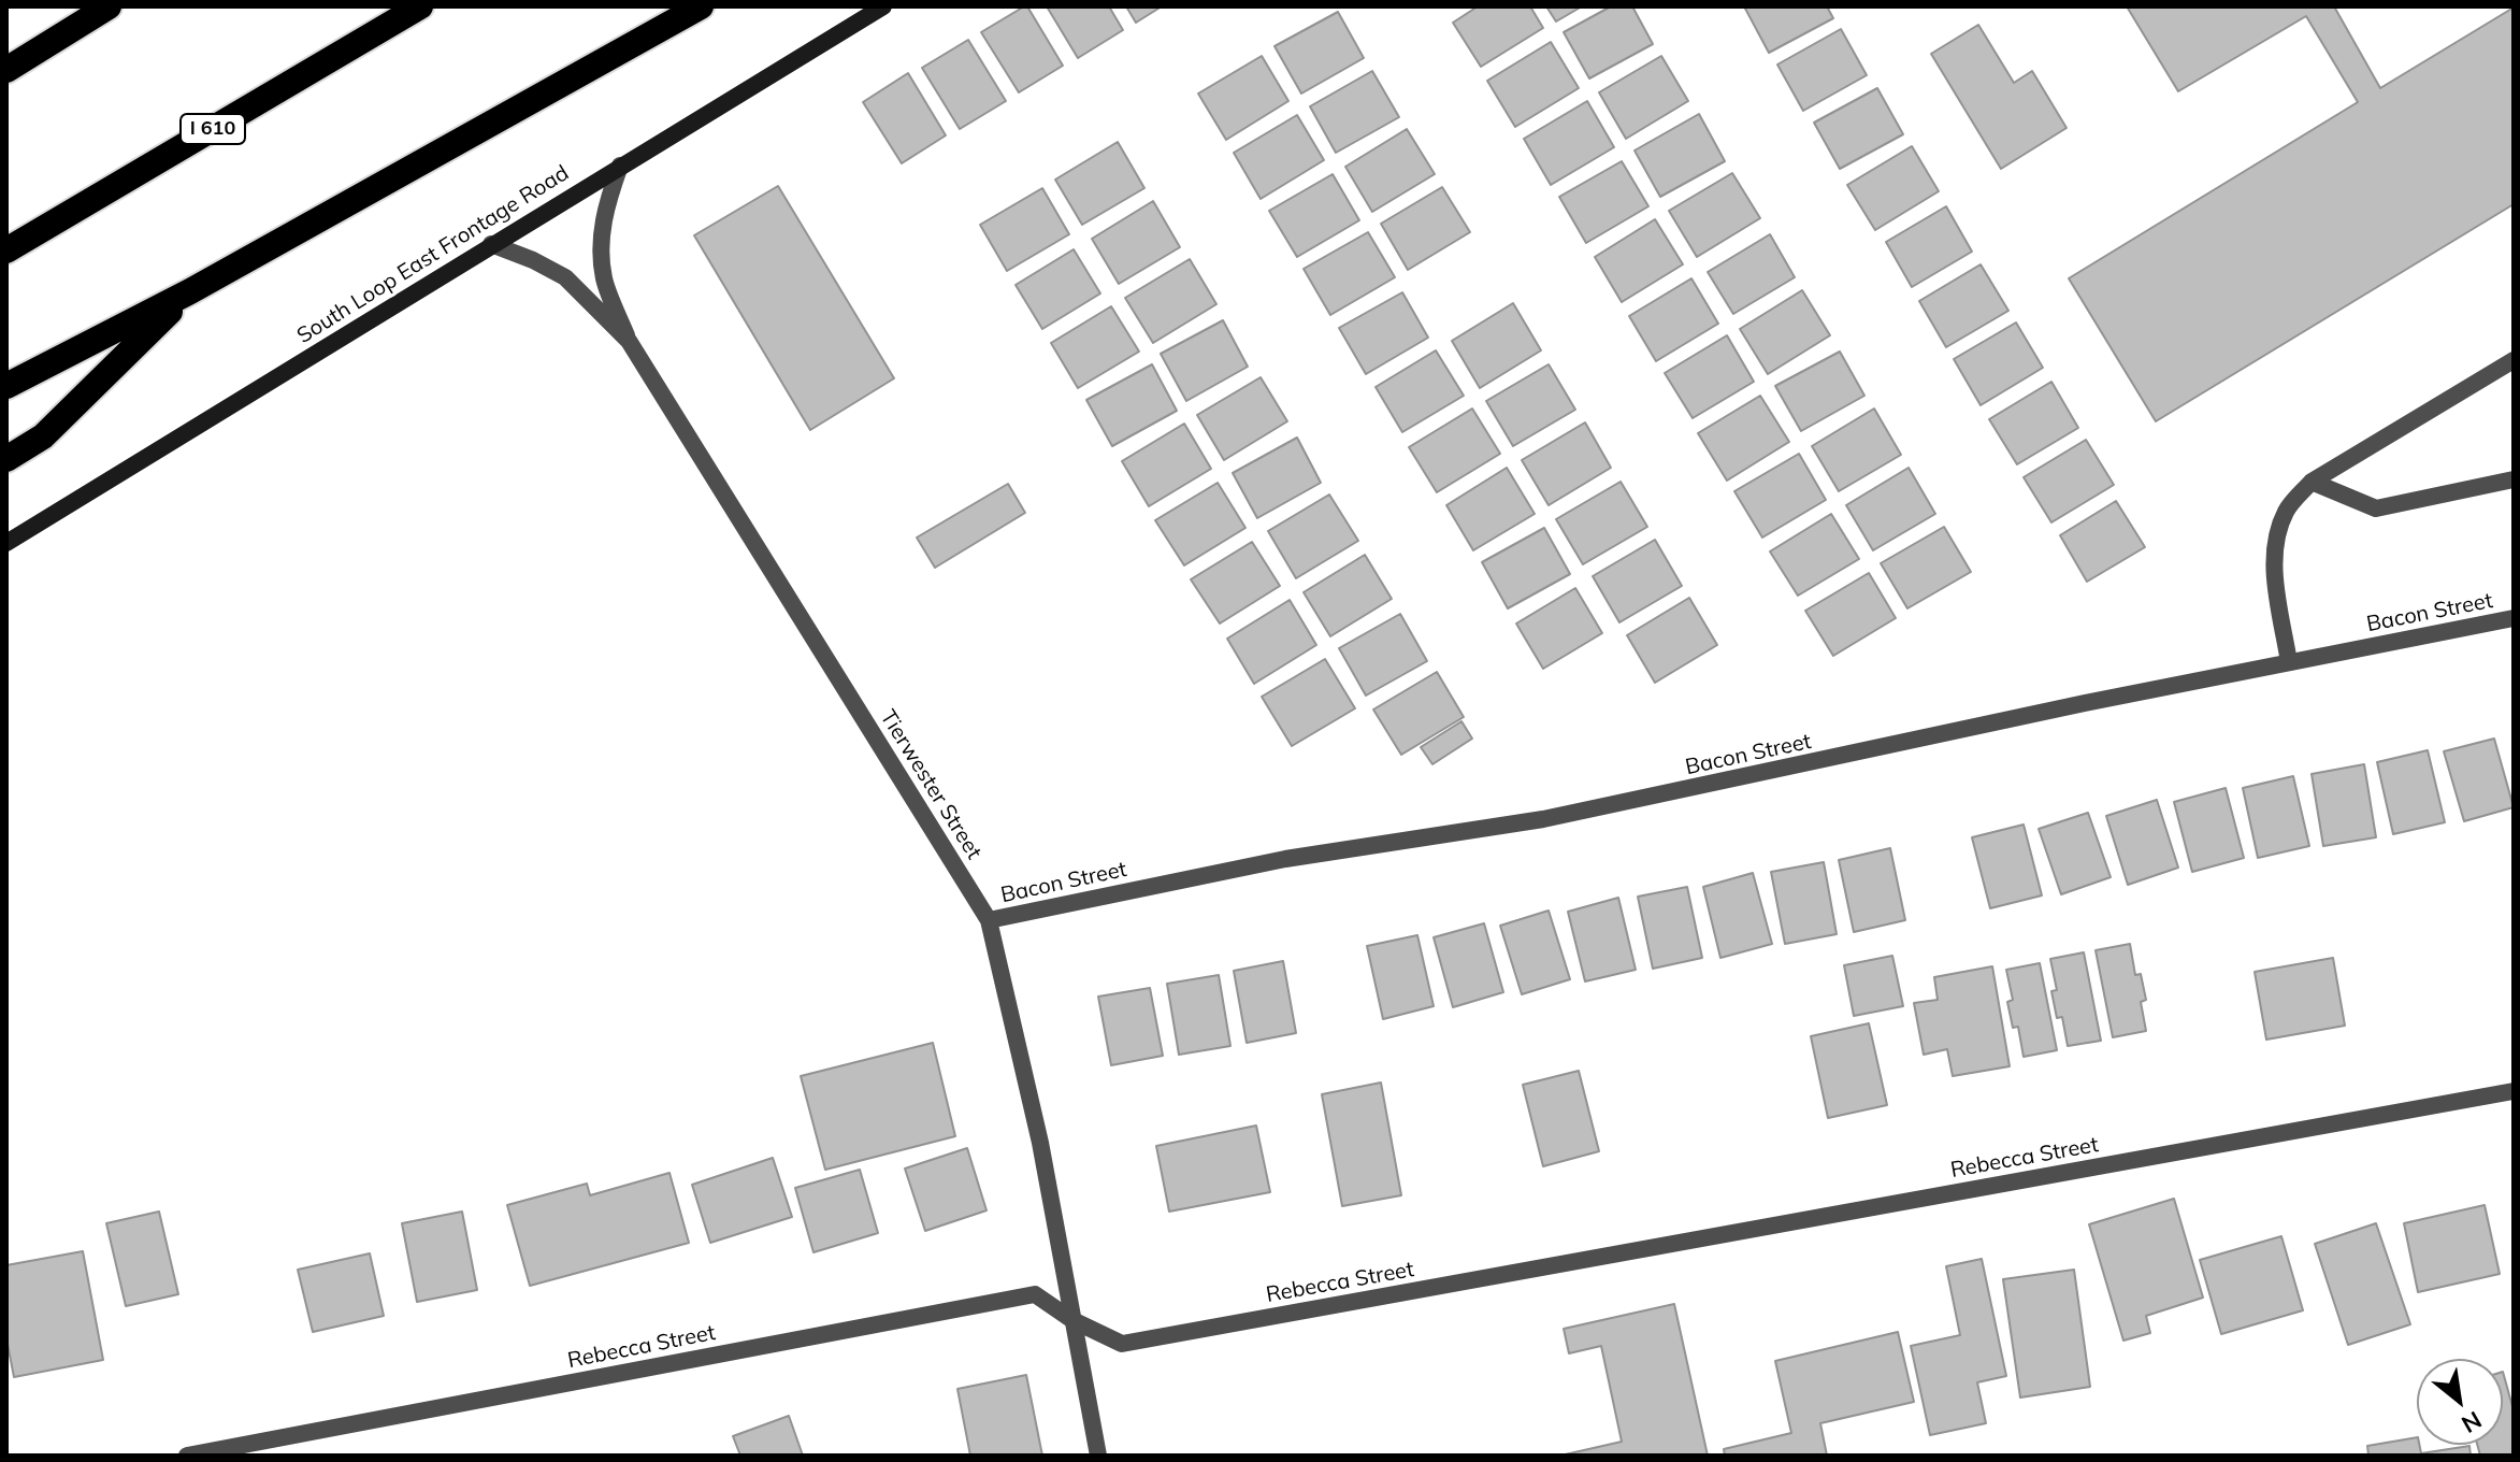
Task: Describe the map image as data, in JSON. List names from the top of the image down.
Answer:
{
  "streets": {
    "highway": ["I 610"],
    "main road": ["South Loop East Frontage Road"],
    "street": ["Bacon Street", "Tierwester Street", "Rebecca Street"]
  },
  "crossings": [
    ["South Loop East Frontage Road", "Tierwester Street"],
    ["Bacon Street", "Tierwester Street"],
    ["Tierwester Street", "Rebecca Street"]
  ],
  "north": "bottom right"
}
